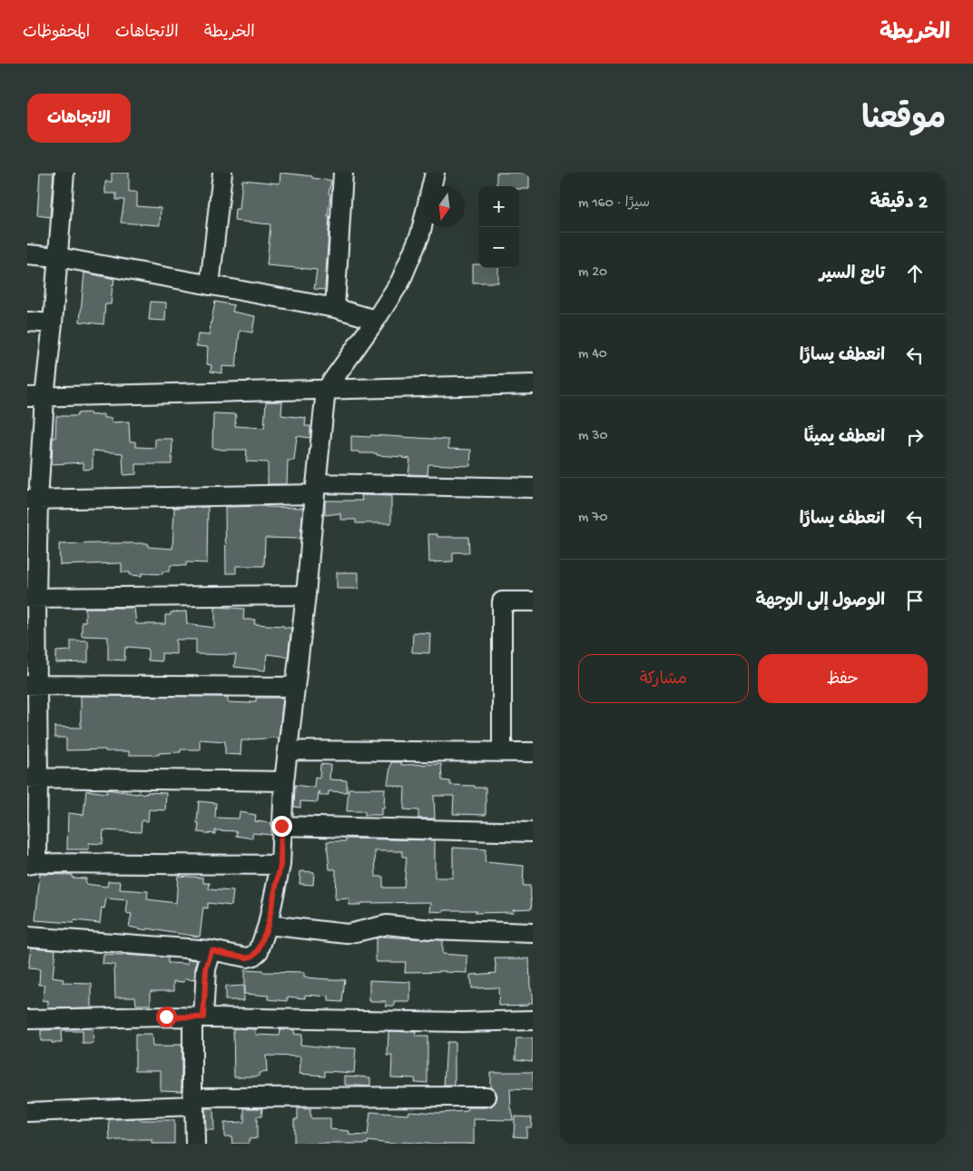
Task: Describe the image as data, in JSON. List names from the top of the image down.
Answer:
{
  "north": "bottom",
  "page": {
    "header": "الخريطة",
    "nav": ["الخريطة", "الاتجاهات", "المحفوظات"],
    "title": "موقعنا",
    "buttons": [
      "الاتجاهات",
      ["حفظ", "مشاركة"]
    ],
    "heading": ["2 دقيقة", "سيرًا · 160 m"],
    "map_buttons": ["+", "−"],
    "list": [
      ["تابع السير", "20 m"],
      ["انعطف يسارًا", "40 m"],
      ["انعطف يمينًا", "30 m"],
      ["انعطف يسارًا", "70 m"],
      "الوصول إلى الوجهة"
    ]
  }
}
